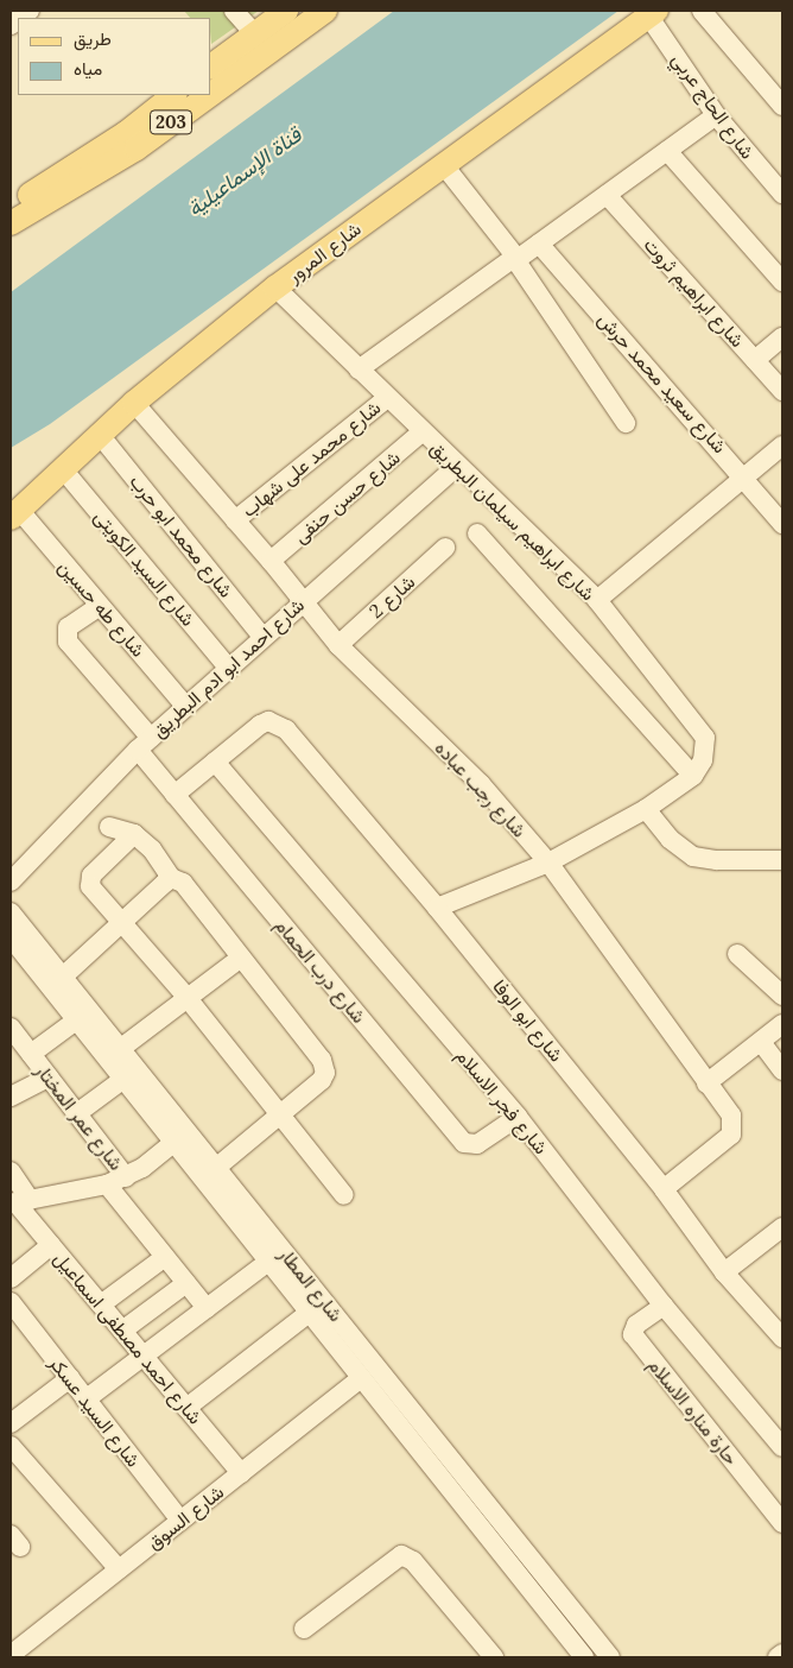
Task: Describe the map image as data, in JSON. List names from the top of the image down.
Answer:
{
  "streets": {
    "main road": ["203", "شارع المرور"],
    "street": [
      "شارع الحاج عربي",
      "شارع ابراهيم ثروت",
      "شارع سعيد محمد حرش",
      "شارع محمد على شهاب",
      "شارع حسن حنفى",
      "شارع ابراهيم سيلمان البطريق",
      "شارع محمد ابو حرب",
      "شارع السيد الكويتى",
      "شارع 2",
      "شارع طه حسين",
      "شارع احمد ابو ادم البطريق",
      "شارع رجب عباده",
      "شارع درب الحمام",
      "شارع ابو الوفا",
      "شارع فجر الاسلام",
      "شارع عمر المختار",
      "شارع المطار",
      "شارع احمد مصطفى اسماعيل",
      "شارع السيد عسكر",
      "حارة مناره الاسلام",
      "شارع السوق"
    ]
  },
  "crossings": [
    ["شارع الحاج عربي", "شارع المرور"],
    ["شارع المرور", "شارع ابراهيم سيلمان البطريق"],
    ["شارع المرور", "شارع محمد ابو حرب"],
    ["شارع المرور", "شارع السيد الكويتى"],
    ["شارع المرور", "شارع طه حسين"],
    ["شارع المرور", "شارع رجب عباده"],
    ["شارع محمد على شهاب", "شارع ابراهيم سيلمان البطريق"],
    ["شارع محمد على شهاب", "شارع رجب عباده"],
    ["شارع حسن حنفى", "شارع ابراهيم سيلمان البطريق"],
    ["شارع حسن حنفى", "شارع رجب عباده"],
    ["شارع ابراهيم سيلمان البطريق", "شارع احمد ابو ادم البطريق"],
    ["شارع محمد ابو حرب", "شارع احمد ابو ادم البطريق"],
    ["شارع السيد الكويتى", "شارع احمد ابو ادم البطريق"],
    ["شارع 2", "شارع رجب عباده"],
    ["شارع طه حسين", "شارع احمد ابو ادم البطريق"],
    ["شارع طه حسين", "شارع درب الحمام"],
    ["شارع احمد ابو ادم البطريق", "شارع رجب عباده"],
    ["شارع احمد ابو ادم البطريق", "شارع درب الحمام"],
    ["شارع رجب عباده", "شارع ابو الوفا"],
    ["شارع درب الحمام", "شارع فجر الاسلام"],
    ["شارع ابو الوفا", "شارع فجر الاسلام"],
    ["شارع فجر الاسلام", "حارة مناره الاسلام"],
    ["شارع المطار", "شارع السوق"],
    ["شارع احمد مصطفى اسماعيل", "شارع السوق"],
    ["شارع السيد عسكر", "شارع السوق"]
  ],
  "water": ["قناة الإسماعيلية"],
  "legend": ["طريق", "مياه"]
}
